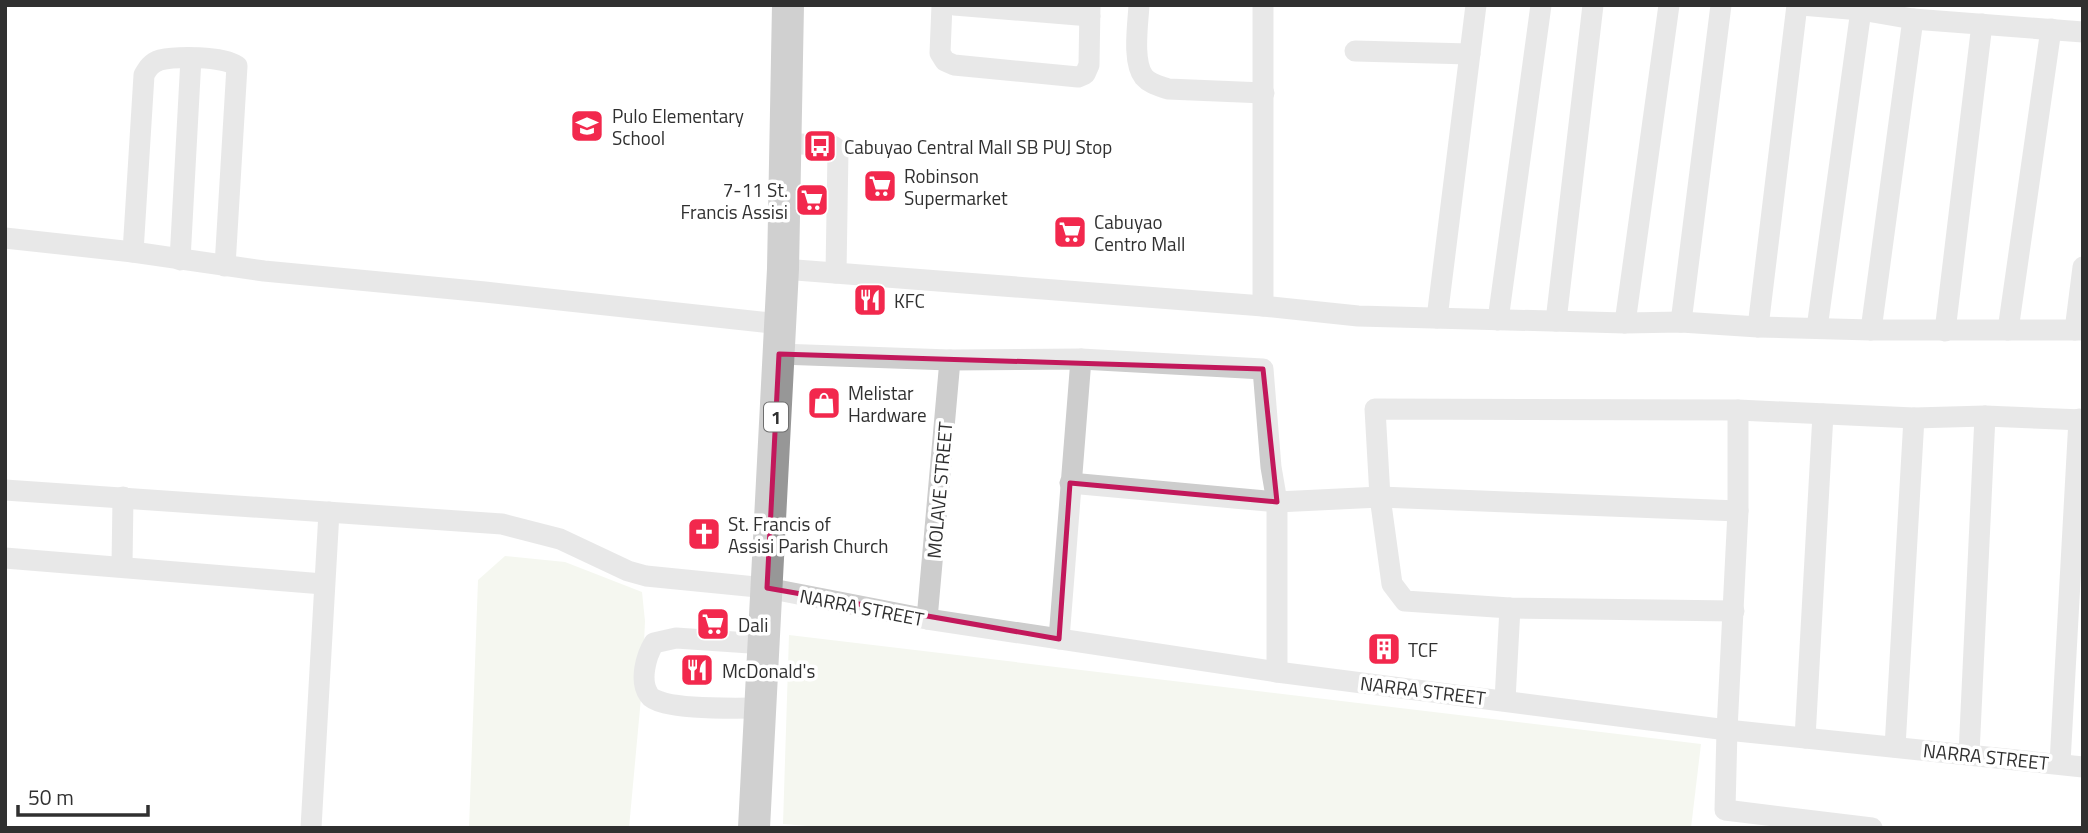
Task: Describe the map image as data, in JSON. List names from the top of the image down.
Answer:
{
  "streets": {
    "highway": ["1"],
    "street": ["MOLAVE STREET", "NARRA STREET"]
  },
  "crossings": [
    ["1", "NARRA STREET"],
    ["MOLAVE STREET", "NARRA STREET"]
  ],
  "places": {
    "school or university": ["Pulo Elementary School"],
    "bus stop": ["Cabuyao Central Mall SB PUJ Stop"],
    "supermarket": [
      "Robinson Supermarket",
      "7-11 St. Francis Assisi",
      "Cabuyao Centro Mall",
      "Dali"
    ],
    "restaurant": ["KFC", "McDonald's"],
    "shop": ["Melistar Hardware"],
    "church": ["St. Francis of Assisi Parish Church"],
    "building": ["TCF"]
  },
  "scale_bar": "50 m"
}
